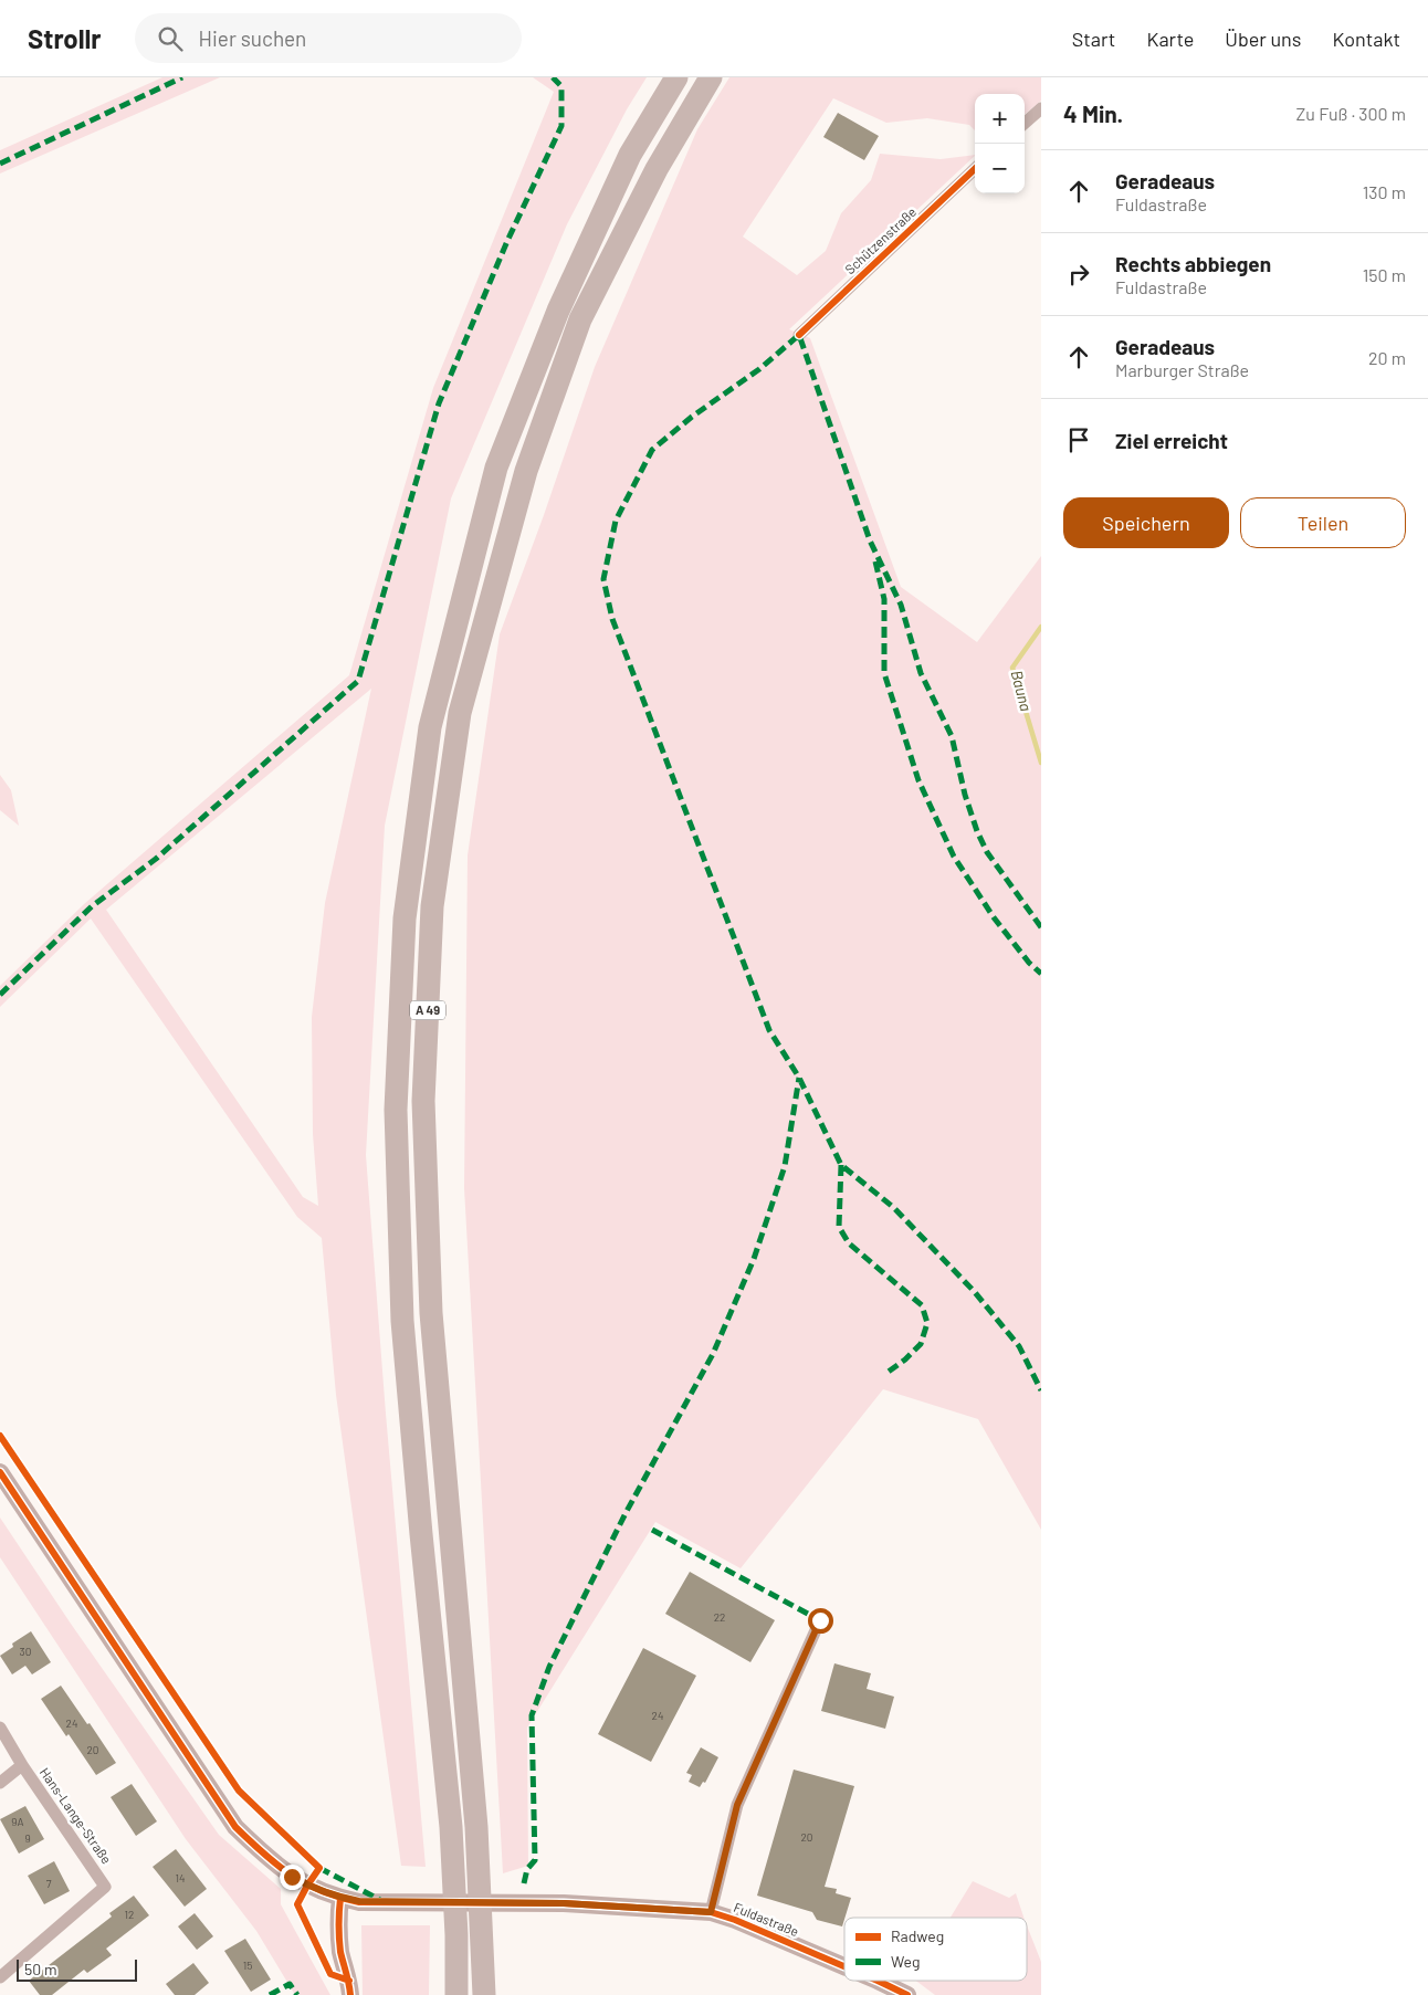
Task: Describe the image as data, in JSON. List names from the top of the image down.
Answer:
{
  "streets": {
    "highway": ["A 49"],
    "street": ["Schützenstraße", "Hans-Lange-Straße", "Fuldastraße"]
  },
  "water": ["Bauna"],
  "house_numbers": [
    "22",
    "30",
    "24",
    "24",
    "20",
    "9A",
    "20",
    "9",
    "14",
    "7",
    "12",
    "15"
  ],
  "legend": ["Radweg", "Weg"],
  "scale_bar": "50 m",
  "page": {
    "header": "Strollr",
    "search": "Hier suchen",
    "nav": [
      "Start",
      "Karte",
      "Über uns",
      "Kontakt"
    ],
    "heading": ["4 Min.", "Zu Fuß · 300 m"],
    "map_buttons": ["+", "−"],
    "list": [
      ["Geradeaus", "Fuldastraße", "130 m"],
      ["Rechts abbiegen", "Fuldastraße", "150 m"],
      ["Geradeaus", "Marburger Straße", "20 m"],
      "Ziel erreicht"
    ],
    "buttons": ["Speichern", "Teilen"],
    "scale": "50 m"
  }
}
